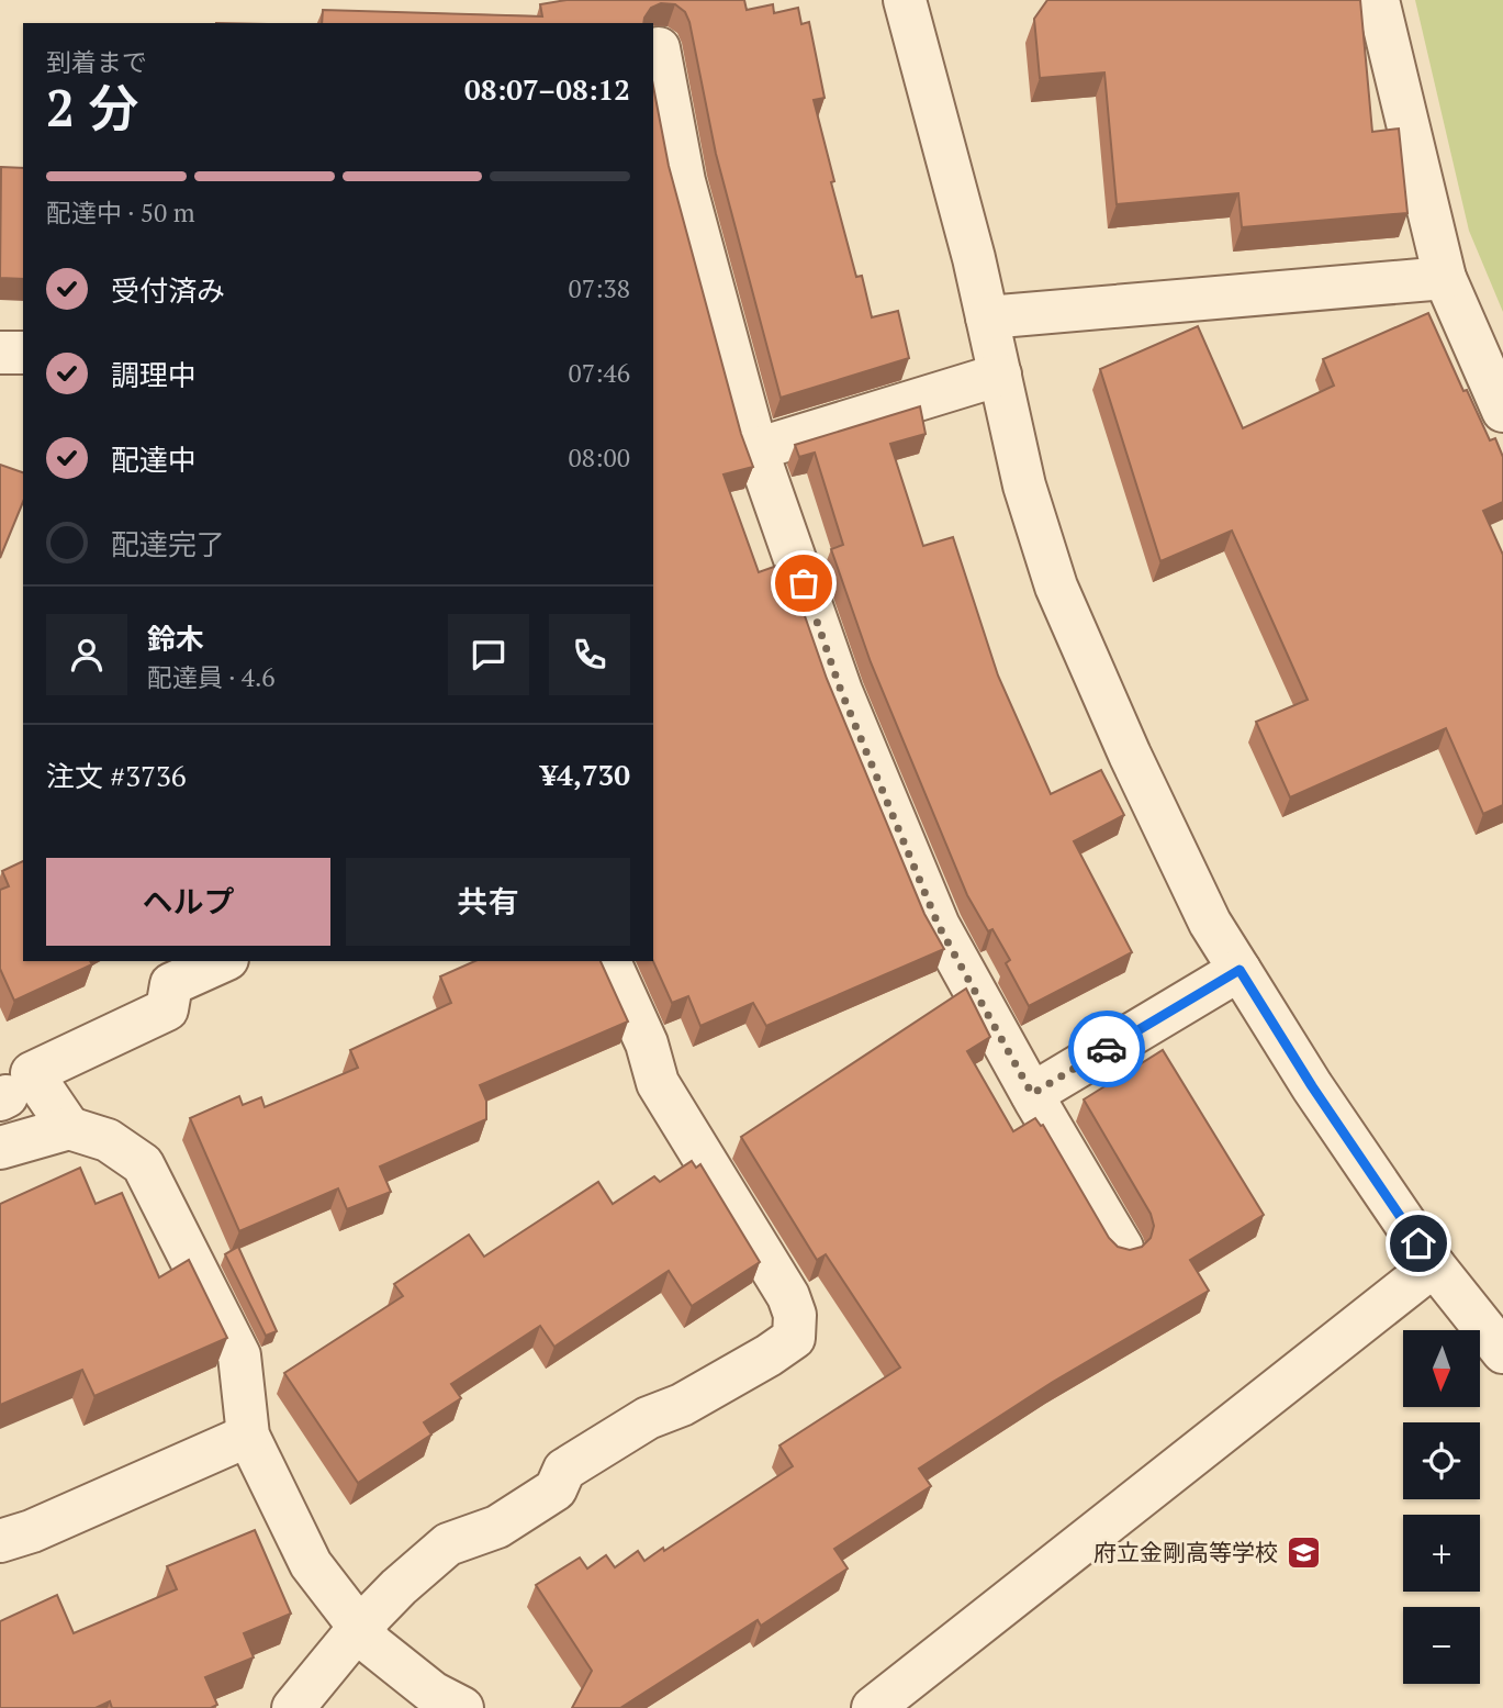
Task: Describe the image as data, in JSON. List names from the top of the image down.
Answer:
{
  "places": {
    "school or university": ["府立金剛高等学校"]
  },
  "north": "bottom",
  "page": {
    "heading": ["2 分", "到着まで", "08:07–08:12"],
    "panel": [
      "鈴木",
      "配達員 · 4.6",
      "注文 #3736",
      "¥4,730"
    ],
    "bar": "配達中 · 50 m",
    "list": [
      ["受付済み", "07:38"],
      ["調理中", "07:46"],
      ["配達中", "08:00"],
      "配達完了"
    ],
    "buttons": ["ヘルプ", "共有"],
    "map_buttons": ["+", "−"]
  }
}
